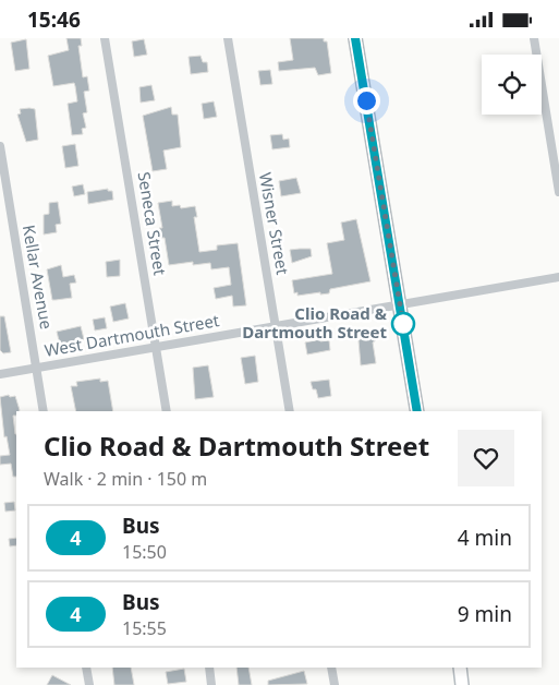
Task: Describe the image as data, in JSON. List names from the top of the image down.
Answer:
{
  "streets": {
    "street": [
      "Seneca Street",
      "Wisner Street",
      "Kellar Avenue",
      "West Dartmouth Street"
    ]
  },
  "crossings": [
    ["Seneca Street", "West Dartmouth Street"],
    ["Wisner Street", "West Dartmouth Street"],
    ["Kellar Avenue", "West Dartmouth Street"]
  ],
  "places": ["Clio Road & Dartmouth Street"],
  "lines": ["bus line 4"],
  "page": {
    "status": "15:46",
    "heading": ["Clio Road & Dartmouth Street", "Walk · 2 min · 150 m"],
    "list": [
      {
        "mark": "4",
        "name": "Bus",
        "note": "15:50",
        "value": "4 min"
      },
      {
        "mark": "4",
        "name": "Bus",
        "note": "15:55",
        "value": "9 min"
      }
    ]
  }
}
